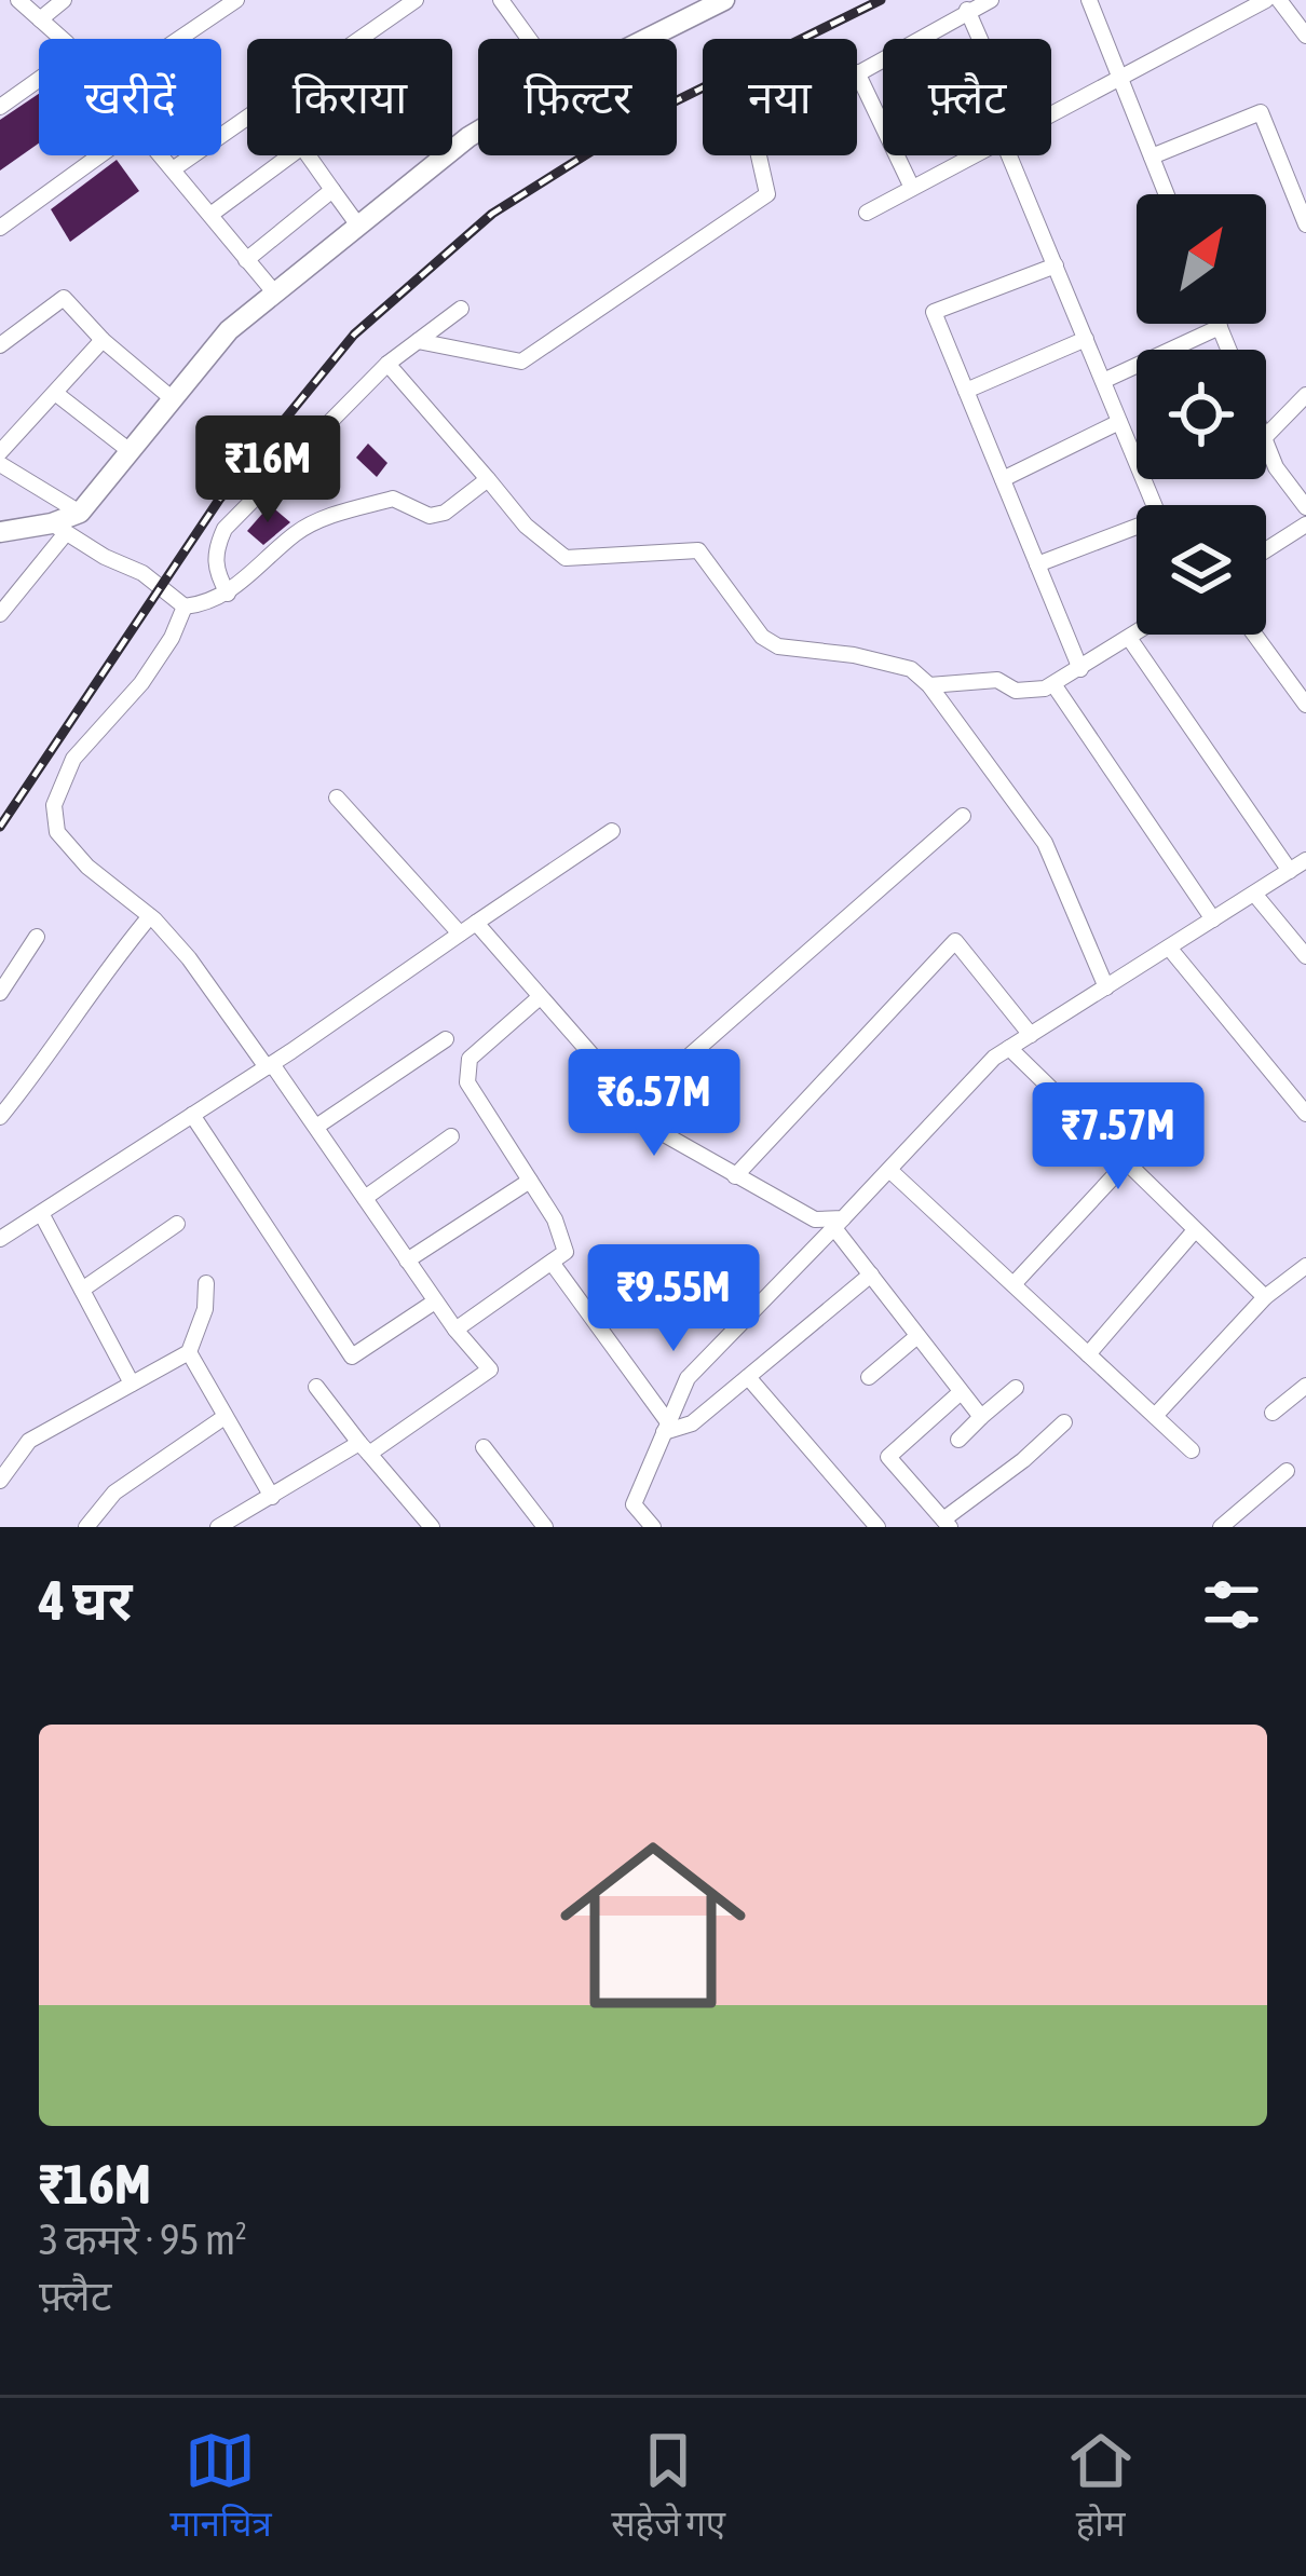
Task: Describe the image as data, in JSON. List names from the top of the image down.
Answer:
{
  "north": "top right",
  "page": {
    "chip": [
      "खरीदें",
      "किराया",
      "फ़िल्टर",
      "नया",
      "फ़्लैट"
    ],
    "price": [
      "₹16M",
      "₹6.57M",
      "₹7.57M",
      "₹9.55M"
    ],
    "heading": "4 घर",
    "list": [
      {
        "name": "₹16M",
        "note": "3 कमरे · 95 m² · फ़्लैट"
      }
    ],
    "tabs": ["मानचित्र", "सहेजे गए", "होम"]
  }
}
